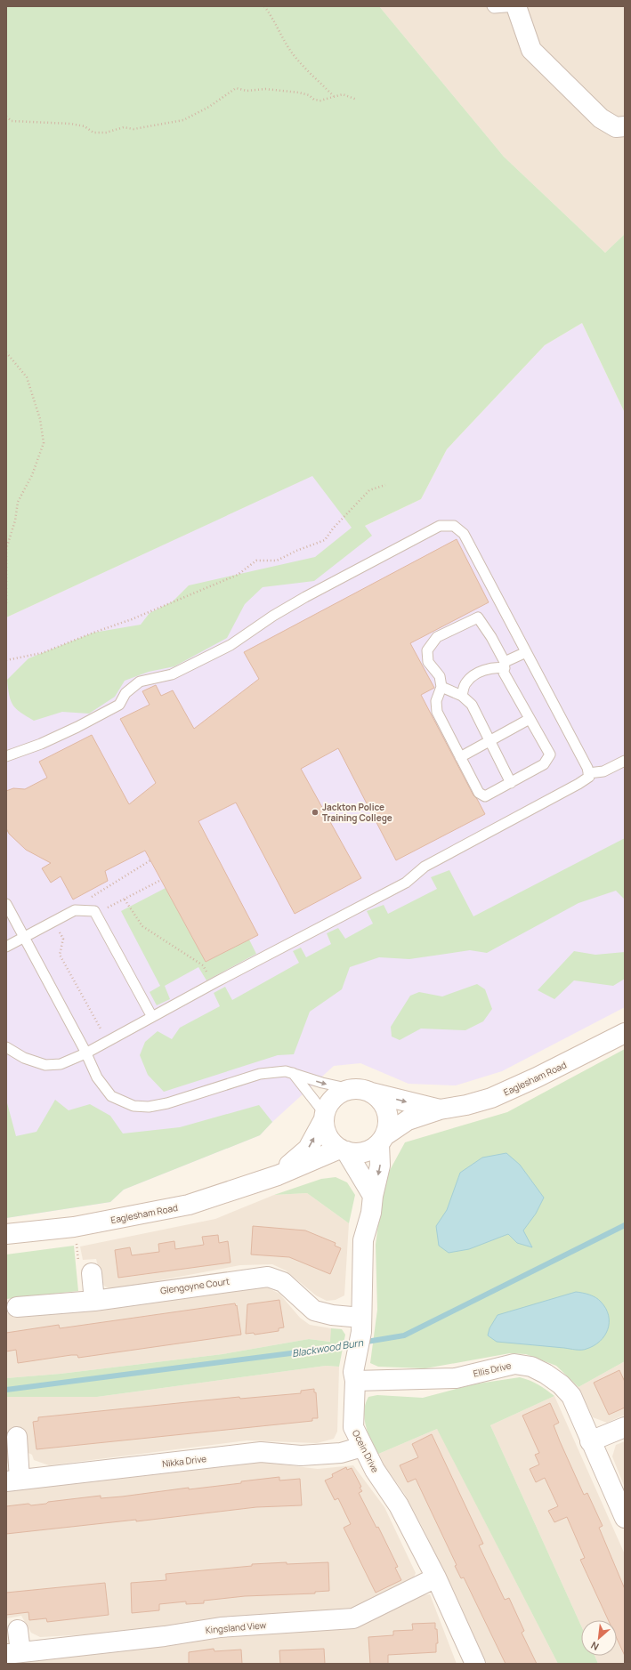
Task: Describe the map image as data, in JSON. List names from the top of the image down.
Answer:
{
  "streets": {
    "street": [
      "Eaglesham Road",
      "Glengoyne Court",
      "Ellis Drive",
      "Ocein Drive",
      "Nikka Drive",
      "Kingsland View"
    ]
  },
  "crossings": [
    ["Eaglesham Road", "Ocein Drive"],
    ["Glengoyne Court", "Ocein Drive"],
    ["Ellis Drive", "Ocein Drive"],
    ["Ocein Drive", "Nikka Drive"],
    ["Ocein Drive", "Kingsland View"]
  ],
  "water": ["Blackwood Burn"],
  "places": ["Jackton Police Training College"],
  "north": "bottom left"
}
